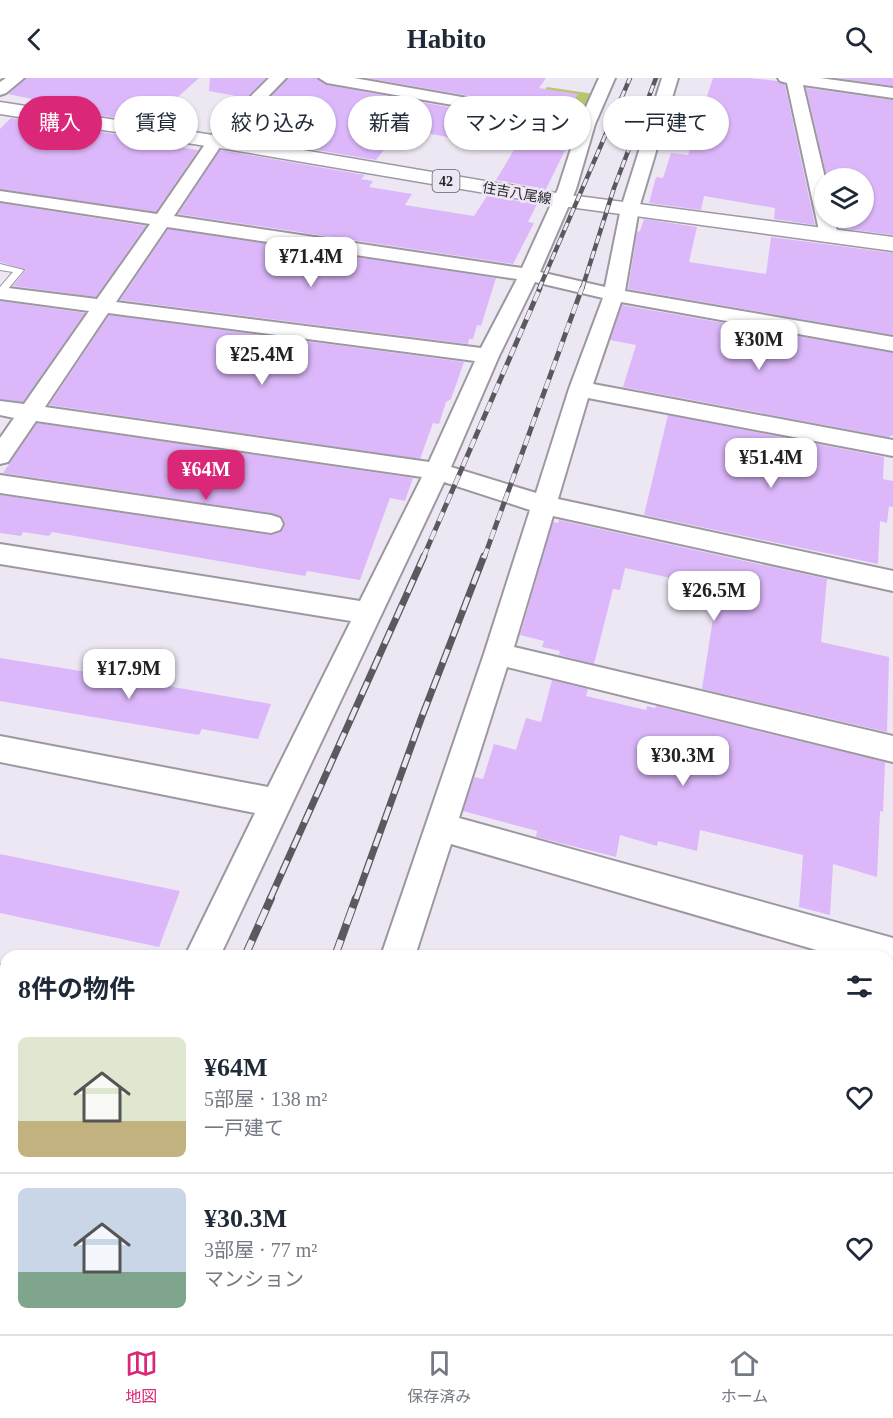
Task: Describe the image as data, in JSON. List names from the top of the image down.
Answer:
{
  "streets": {
    "main road": ["42", "住吉八尾線"]
  },
  "page": {
    "header": "Habito",
    "chip": [
      "購入",
      "賃貸",
      "絞り込み",
      "新着",
      "マンション",
      "一戸建て"
    ],
    "price": [
      "¥71.4M",
      "¥30M",
      "¥25.4M",
      "¥51.4M",
      "¥64M",
      "¥26.5M",
      "¥17.9M",
      "¥30.3M"
    ],
    "heading": "8件の物件",
    "list": [
      {
        "name": "¥64M",
        "note": "5部屋 · 138 m² · 一戸建て"
      },
      {
        "name": "¥30.3M",
        "note": "3部屋 · 77 m² · マンション"
      }
    ],
    "tabs": ["地図", "保存済み", "ホーム"]
  }
}
